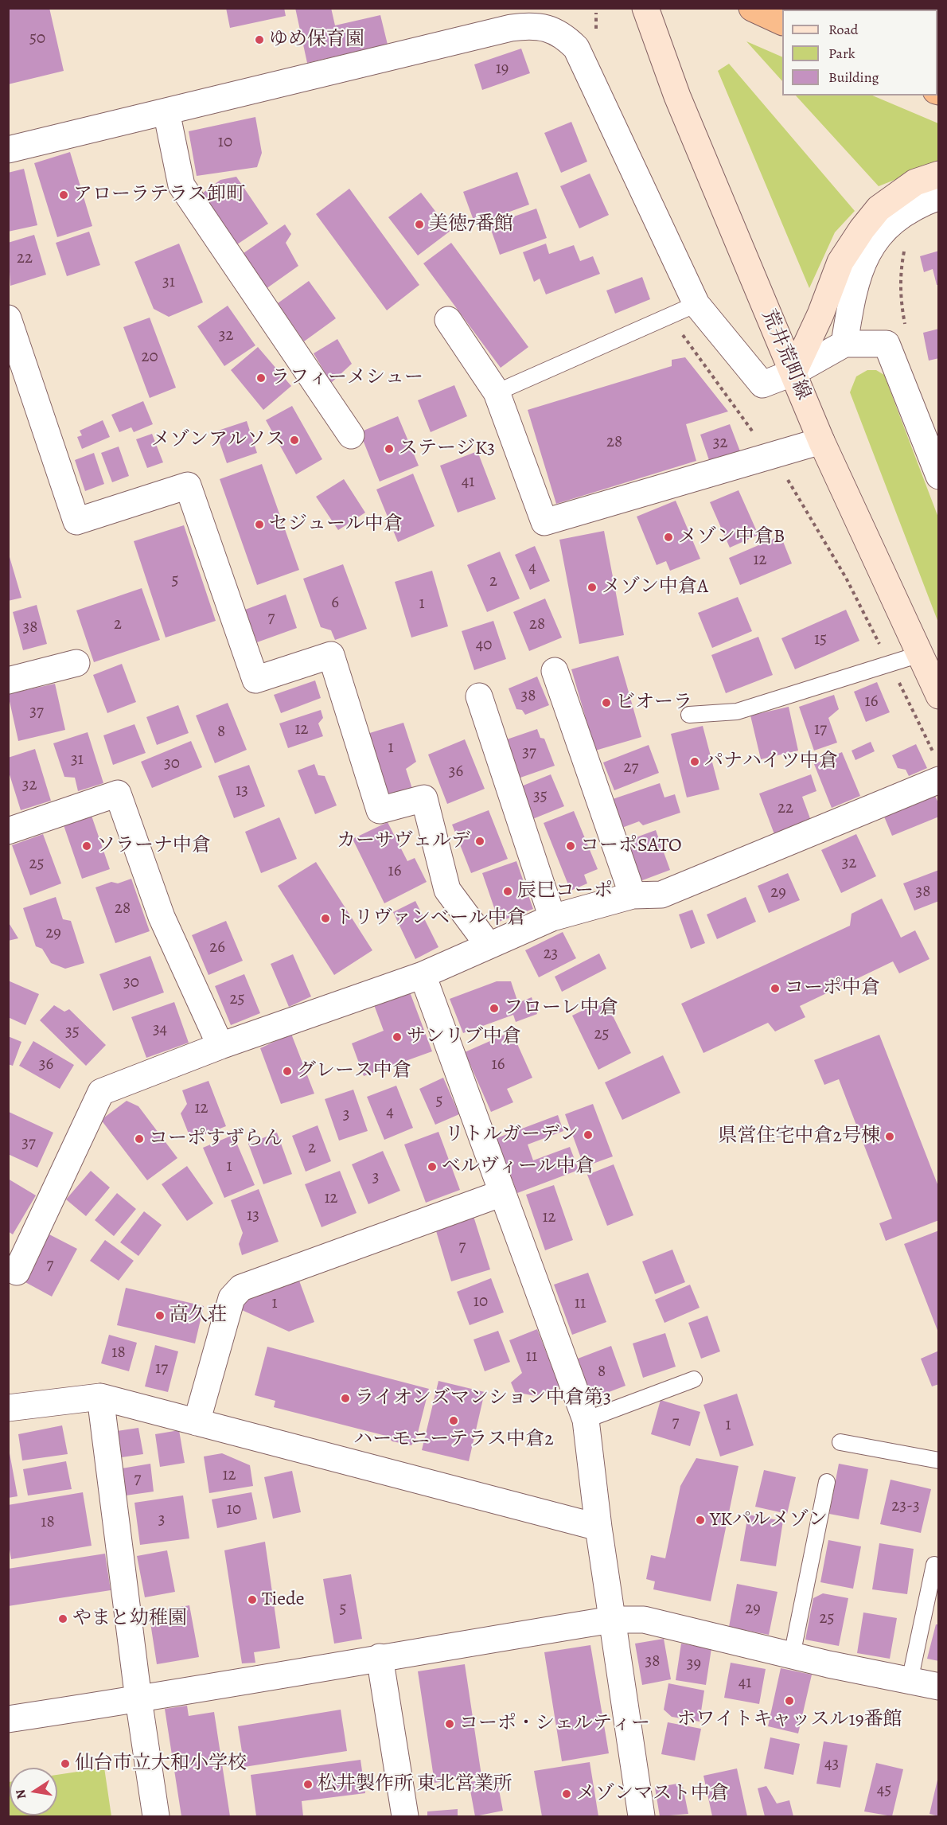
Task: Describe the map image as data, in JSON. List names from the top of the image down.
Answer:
{
  "streets": {
    "main road": ["荒井荒町線"]
  },
  "places": [
    "ゆめ保育園",
    "アローラテラス卸町",
    "美徳7番館",
    "ラフィーメシュー",
    "メゾンアルソス",
    "ステージK3",
    "セジュール中倉",
    "メゾン中倉B",
    "メゾン中倉A",
    "ビオーラ",
    "パナハイツ中倉",
    "カーサヴェルデ",
    "ソラーナ中倉",
    "コーポSATO",
    "辰巳コーポ",
    "トリヴァンベール中倉",
    "コーポ中倉",
    "フローレ中倉",
    "サンリブ中倉",
    "グレース中倉",
    "リトルガーデン",
    "県営住宅中倉2号棟",
    "コーポすずらん",
    "ベルヴィール中倉",
    "高久荘",
    "ライオンズマンション中倉第3",
    "ハーモニーテラス中倉2",
    "YKパルメゾン",
    "Tiede",
    "やまと幼稚園",
    "ホワイトキャッスル19番館",
    "コーポ・シェルティー",
    "仙台市立大和小学校",
    "松井製作所 東北営業所",
    "メゾンマスト中倉"
  ],
  "house_numbers": [
    "50",
    "19",
    "10",
    "22",
    "31",
    "32",
    "20",
    "28",
    "32",
    "41",
    "12",
    "4",
    "5",
    "2",
    "6",
    "1",
    "7",
    "2",
    "28",
    "38",
    "15",
    "40",
    "38",
    "16",
    "37",
    "12",
    "17",
    "8",
    "1",
    "37",
    "31",
    "30",
    "27",
    "36",
    "32",
    "13",
    "35",
    "22",
    "32",
    "25",
    "16",
    "38",
    "29",
    "28",
    "29",
    "26",
    "23",
    "30",
    "25",
    "34",
    "35",
    "25",
    "36",
    "16",
    "5",
    "12",
    "4",
    "3",
    "37",
    "2",
    "1",
    "3",
    "12",
    "13",
    "12",
    "7",
    "7",
    "10",
    "1",
    "11",
    "18",
    "11",
    "17",
    "8",
    "7",
    "1",
    "12",
    "7",
    "23-3",
    "10",
    "3",
    "18",
    "5",
    "29",
    "25",
    "38",
    "39",
    "41",
    "43",
    "45"
  ],
  "legend": ["Road", "Park", "Building"],
  "north": "left"
}
